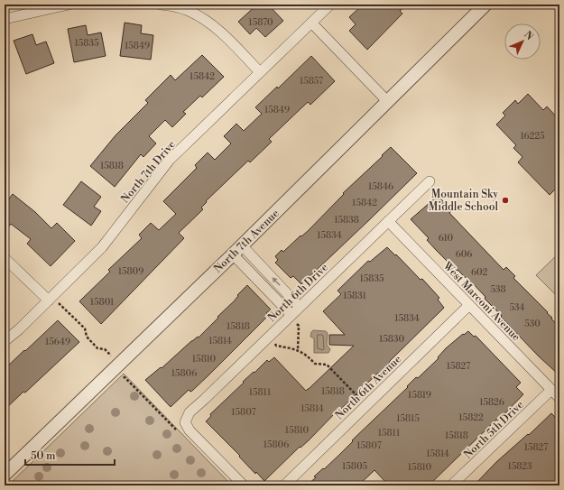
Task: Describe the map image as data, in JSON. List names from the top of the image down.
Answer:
{
  "streets": {
    "street": [
      "North 7th Drive",
      "North 7th Avenue",
      "North 6th Drive",
      "West Marconi Avenue",
      "North 6th Avenue",
      "North 5th Drive"
    ]
  },
  "crossings": [
    ["North 6th Drive", "West Marconi Avenue"],
    ["West Marconi Avenue", "North 6th Avenue"],
    ["West Marconi Avenue", "North 5th Drive"]
  ],
  "places": ["Mountain Sky Middle School"],
  "house_numbers": [
    "15870",
    "15835",
    "15849",
    "15842",
    "15857",
    "15849",
    "16225",
    "15818",
    "15846",
    "15842",
    "15838",
    "15834",
    "610",
    "606",
    "15809",
    "602",
    "15835",
    "538",
    "15831",
    "15801",
    "534",
    "15834",
    "530",
    "15818",
    "15830",
    "15814",
    "15649",
    "15810",
    "15827",
    "15806",
    "15818",
    "15811",
    "15819",
    "15826",
    "15814",
    "15807",
    "15822",
    "15815",
    "15810",
    "15811",
    "15818",
    "15806",
    "15807",
    "15827",
    "15814",
    "15805",
    "15823",
    "15810"
  ],
  "scale_bar": "50 m",
  "north": "top right"
}
